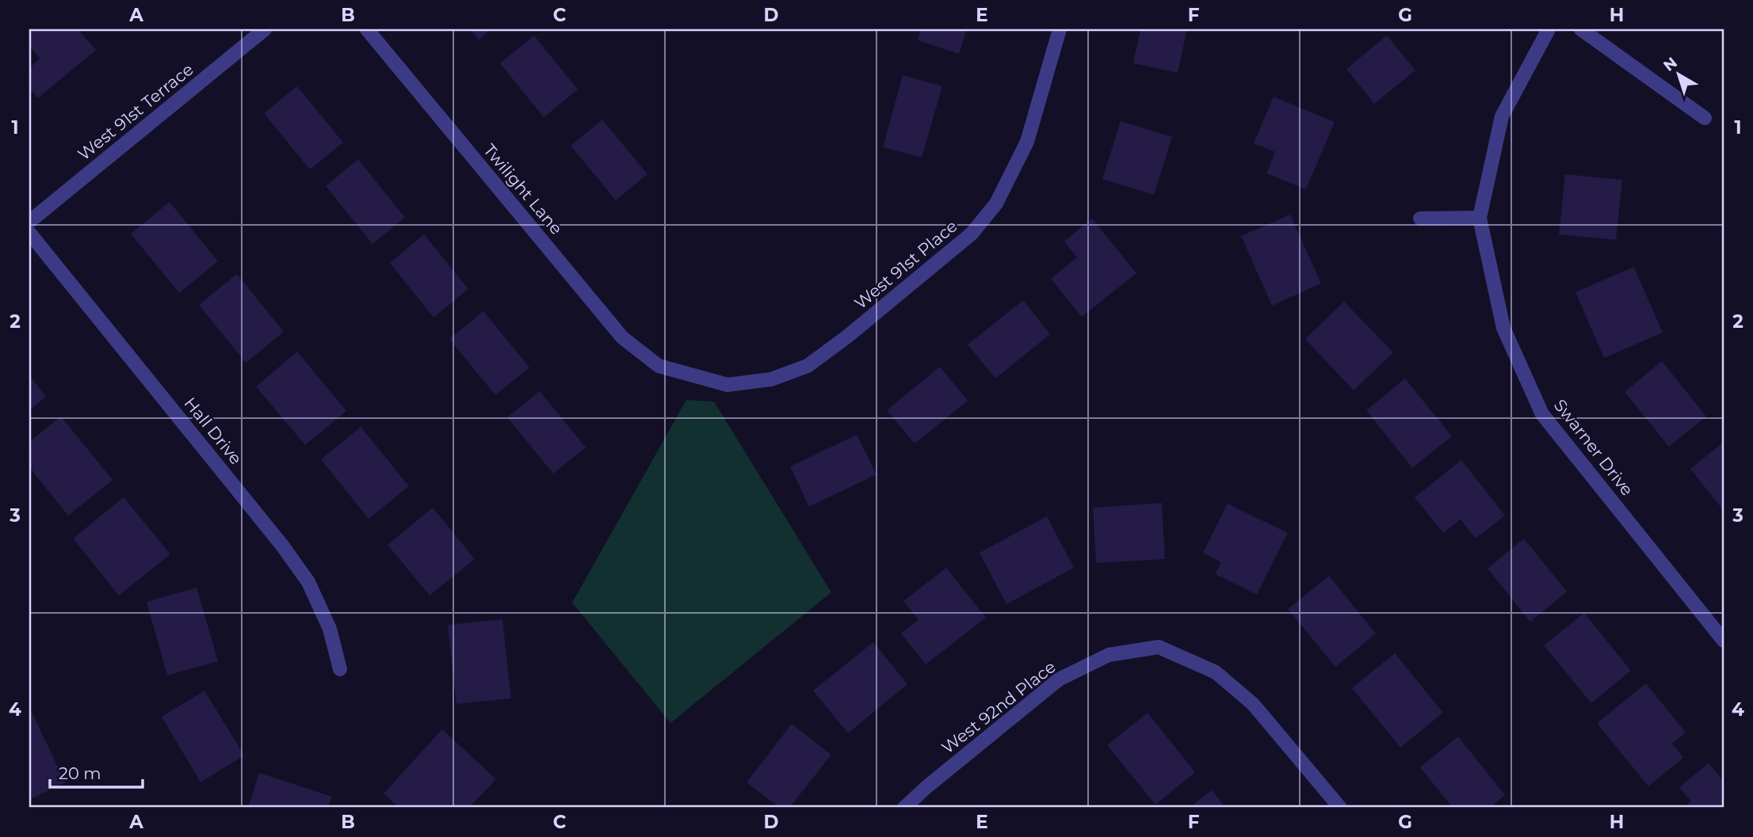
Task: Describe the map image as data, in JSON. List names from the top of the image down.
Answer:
{
  "streets": {
    "street": [
      "West 91st Terrace",
      "Twilight Lane",
      "West 91st Place",
      "Hall Drive",
      "Swarner Drive",
      "West 92nd Place"
    ]
  },
  "crossings": [
    ["Twilight Lane", "West 91st Place"]
  ],
  "scale_bar": "20 m",
  "north": "top left",
  "grid": {
    "columns": [
      "A",
      "B",
      "C",
      "D",
      "E",
      "F",
      "G",
      "H"
    ],
    "rows": [
      "1",
      "2",
      "3",
      "4"
    ]
  }
}
